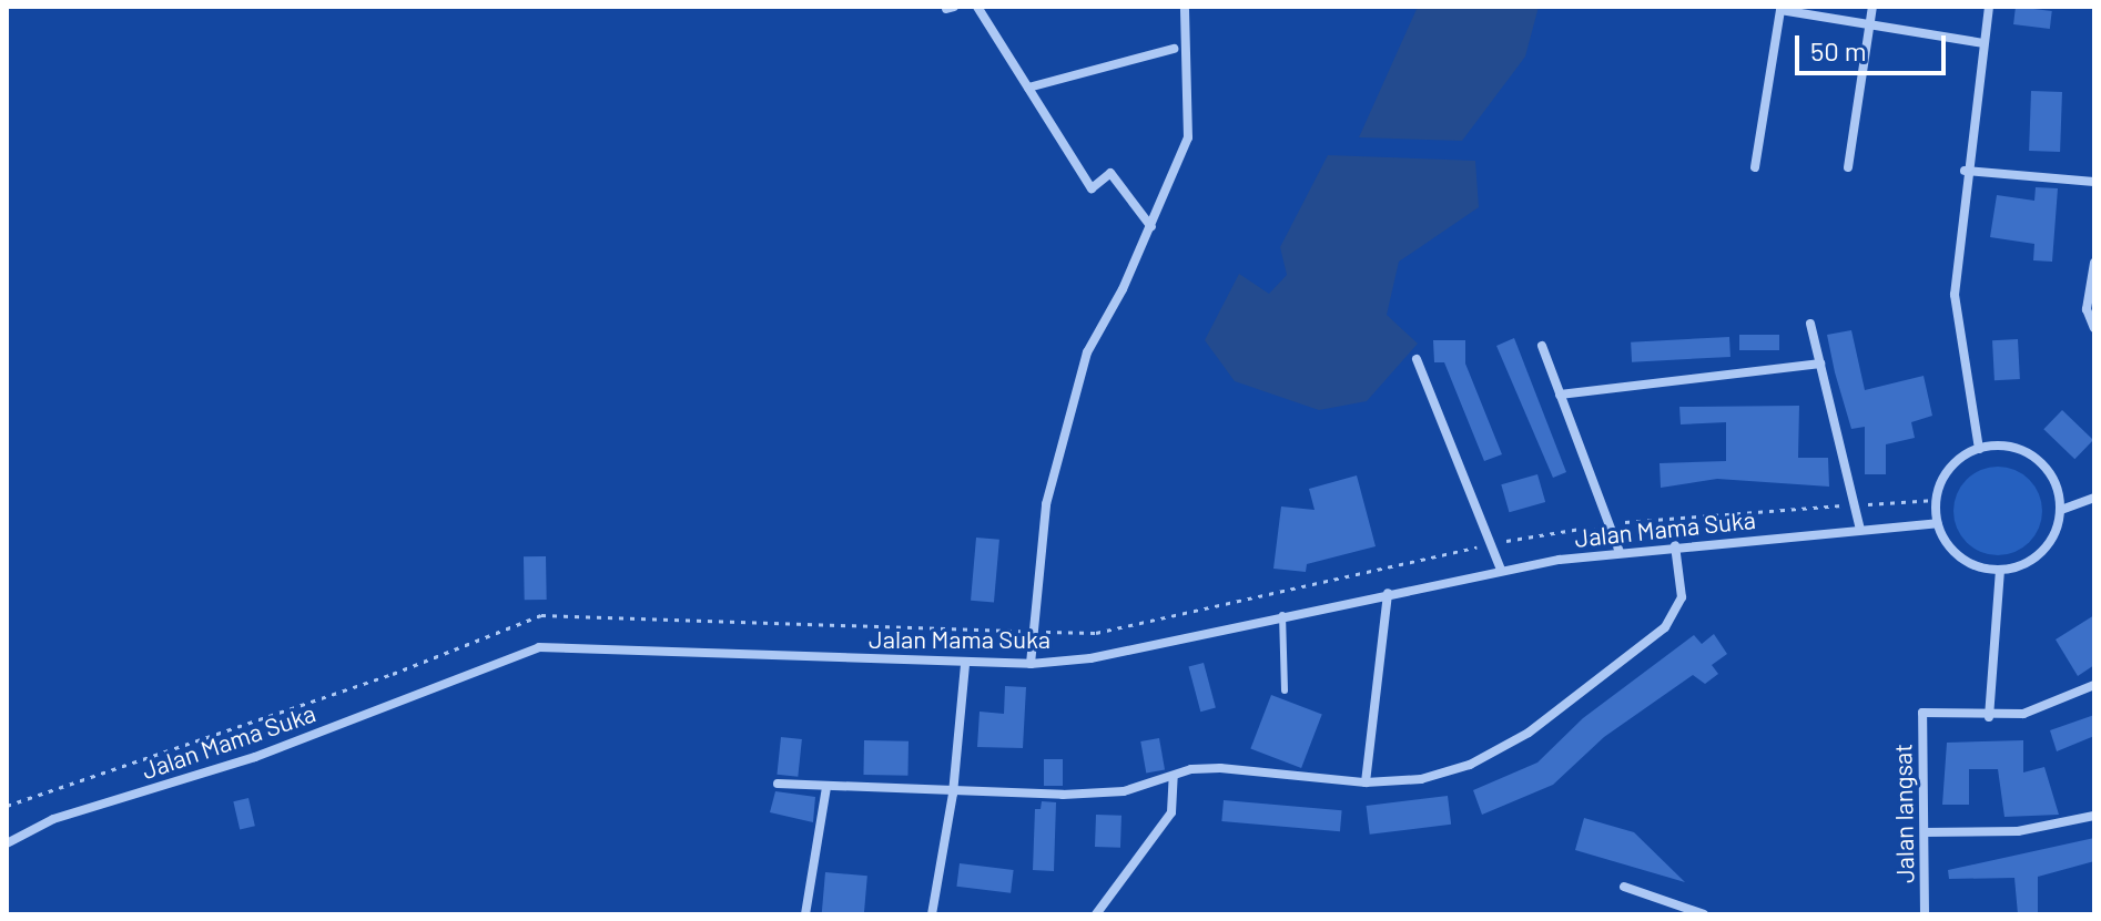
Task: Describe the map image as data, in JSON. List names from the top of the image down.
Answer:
{
  "streets": {
    "street": ["Jalan Mama Suka", "Jalan langsat"]
  },
  "scale_bar": "50 m"
}
